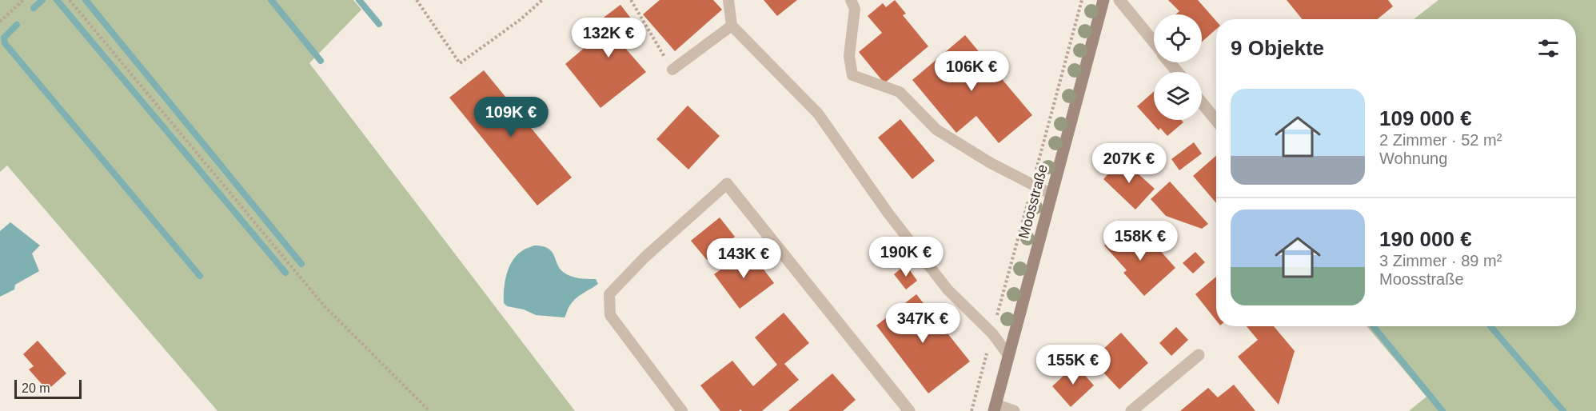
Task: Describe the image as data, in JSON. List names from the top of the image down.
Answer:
{
  "streets": {
    "street": ["Moosstraße"]
  },
  "scale_bar": "20 m",
  "page": {
    "price": [
      "132K €",
      "106K €",
      "109K €",
      "207K €",
      "158K €",
      "190K €",
      "143K €",
      "347K €",
      "155K €"
    ],
    "heading": "9 Objekte",
    "list": [
      {
        "name": "109 000 €",
        "note": "2 Zimmer · 52 m² · Wohnung"
      },
      {
        "name": "190 000 €",
        "note": "3 Zimmer · 89 m² · Moosstraße"
      }
    ],
    "scale": "20 m"
  }
}
